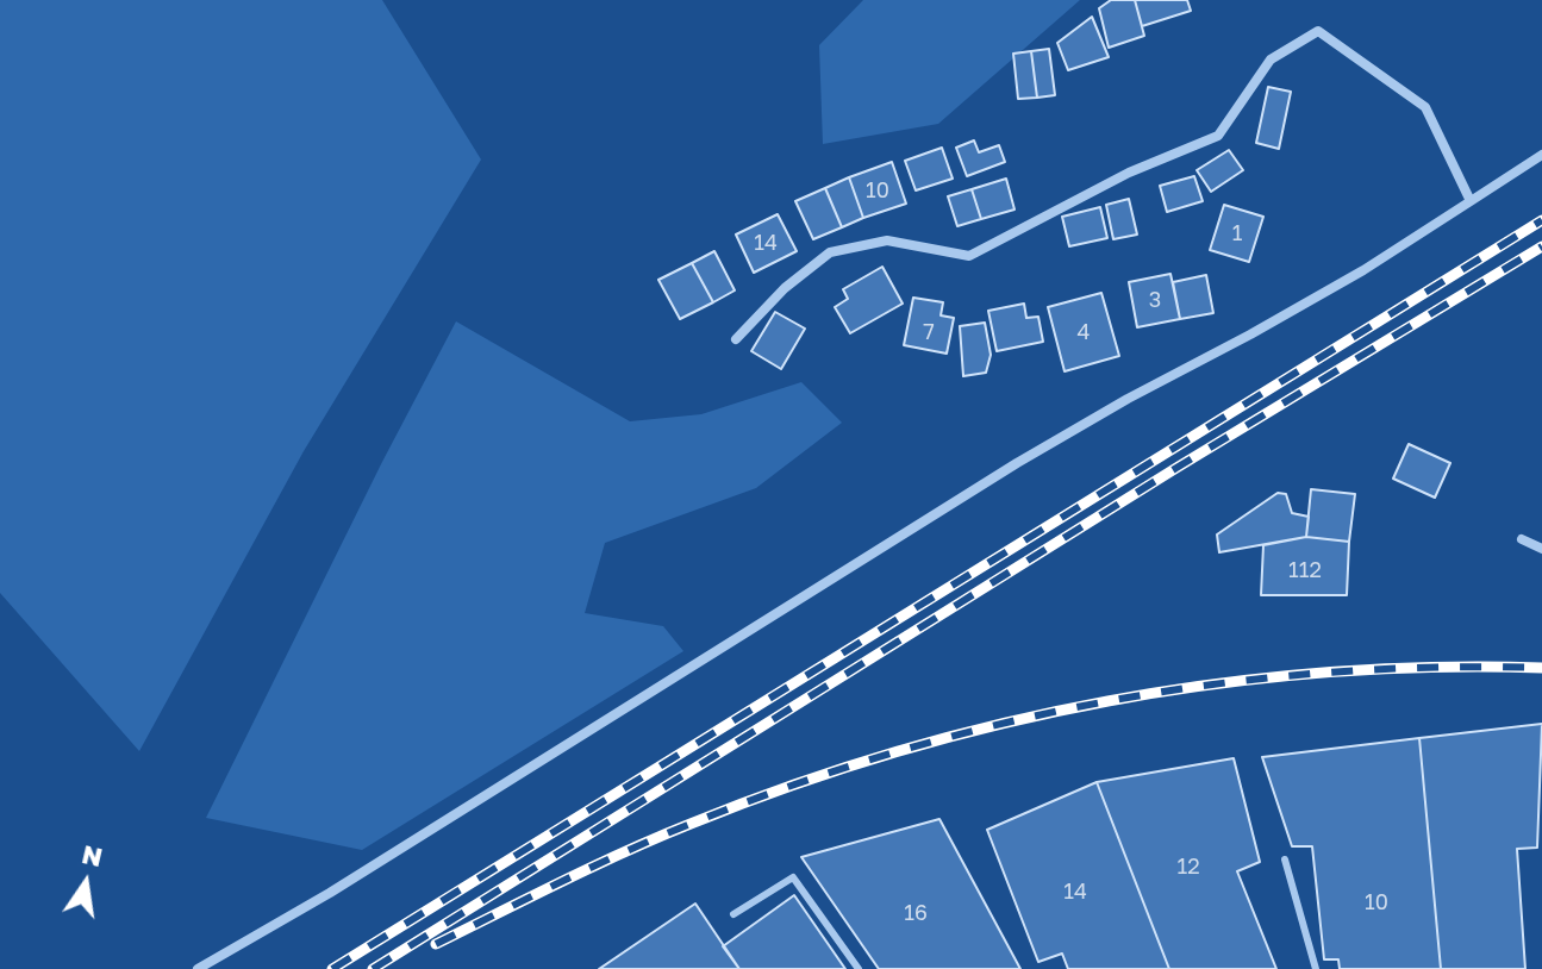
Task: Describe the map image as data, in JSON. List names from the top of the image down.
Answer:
{
  "house_numbers": [
    "10",
    "1",
    "14",
    "3",
    "7",
    "4",
    "112",
    "12",
    "14",
    "10",
    "16"
  ],
  "north": "top"
}
